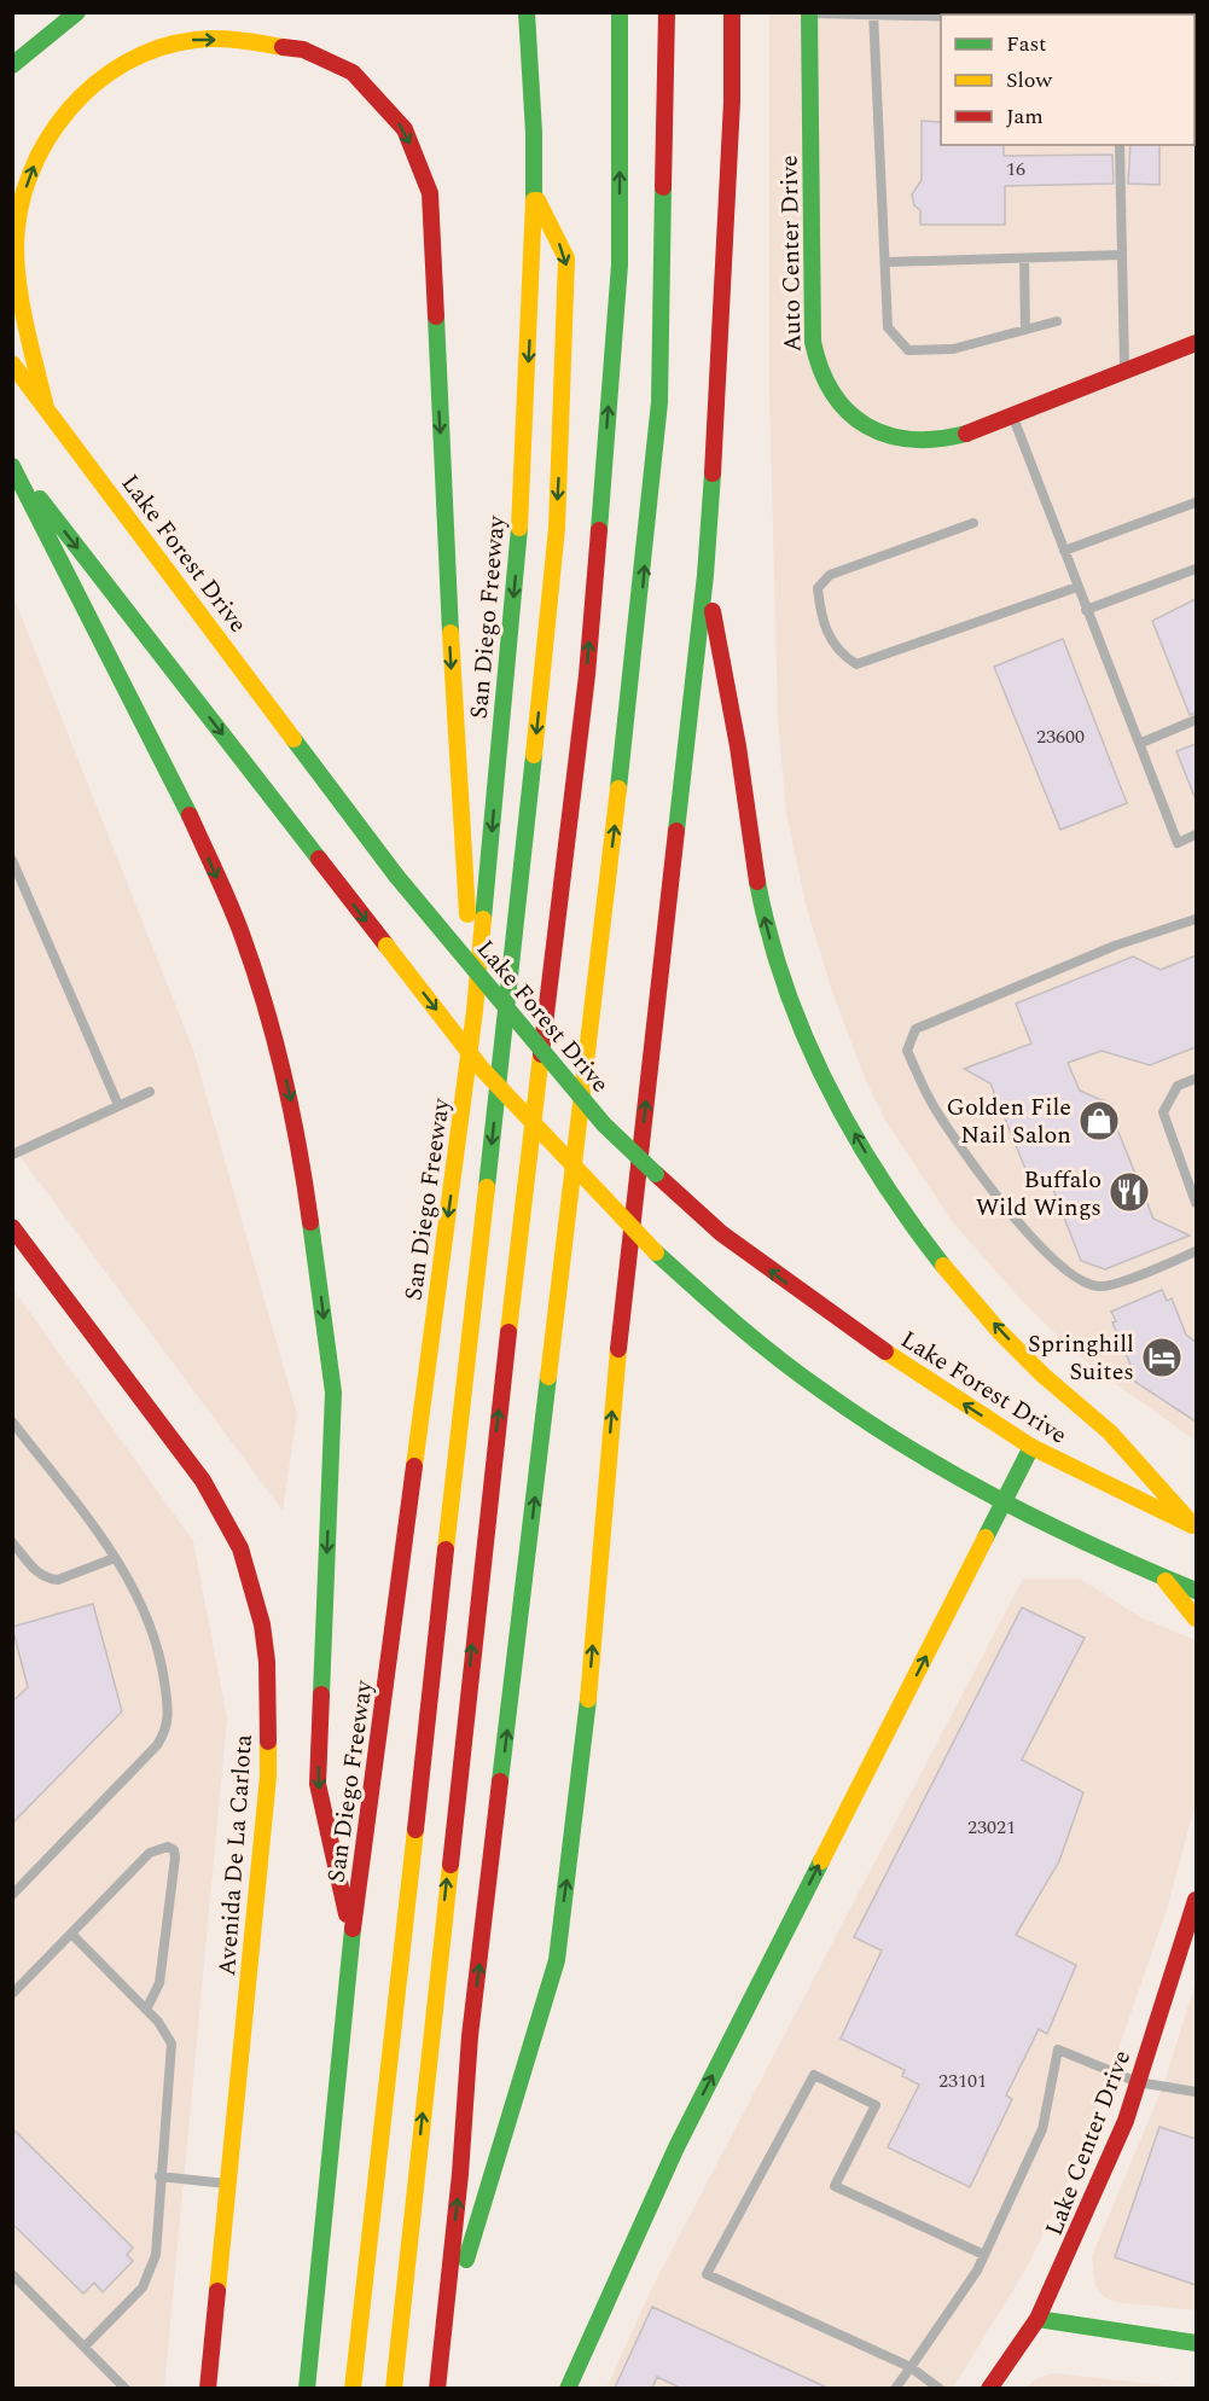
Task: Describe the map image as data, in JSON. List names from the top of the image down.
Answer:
{
  "streets": {
    "main road": [
      "Auto Center Drive",
      "Lake Forest Drive",
      "San Diego Freeway",
      "Avenida De La Carlota",
      "Lake Center Drive"
    ]
  },
  "places": {
    "shop": ["Golden File Nail Salon"],
    "restaurant": ["Buffalo Wild Wings"],
    "hotel": ["Springhill Suites"]
  },
  "house_numbers": [
    "16",
    "23600",
    "23021",
    "23101"
  ],
  "legend": ["Fast", "Slow", "Jam"]
}
